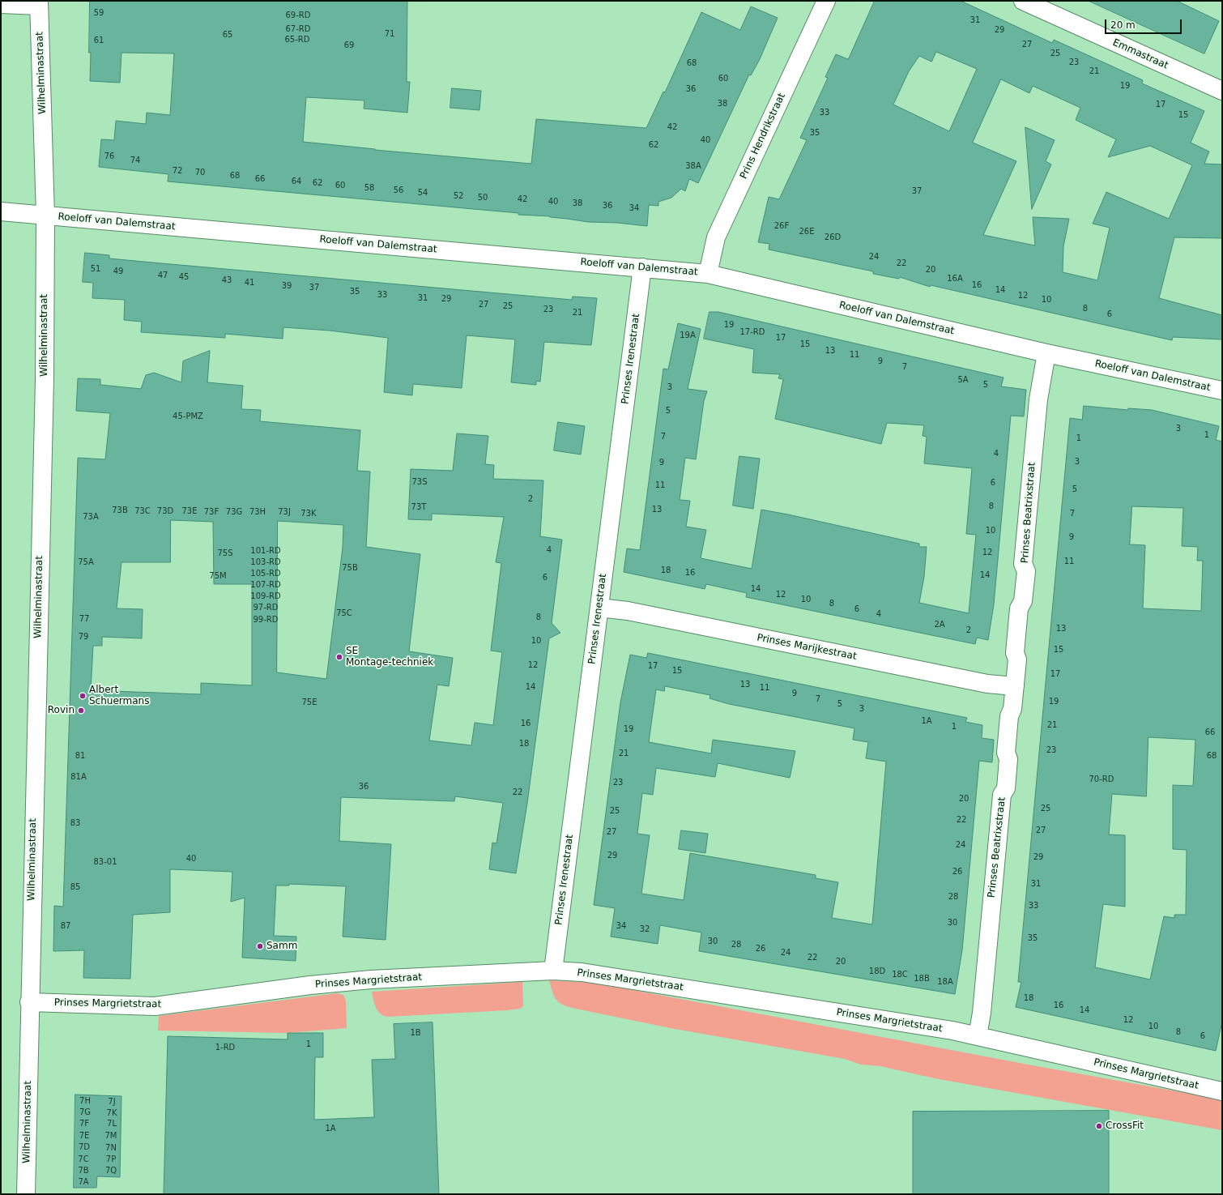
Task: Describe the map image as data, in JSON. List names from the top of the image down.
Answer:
{
  "streets": {
    "street": [
      "Emmastraat",
      "Wilhelminastraat",
      "Prins Hendrikstraat",
      "Roeloff van Dalemstraat",
      "Prinses Irenestraat",
      "Prinses Beatrixstraat",
      "Prinses Marijkestraat",
      "Prinses Margrietstraat"
    ]
  },
  "crossings": [
    ["Wilhelminastraat", "Roeloff van Dalemstraat"],
    ["Wilhelminastraat", "Prinses Margrietstraat"],
    ["Prins Hendrikstraat", "Roeloff van Dalemstraat"],
    ["Roeloff van Dalemstraat", "Prinses Irenestraat"],
    ["Roeloff van Dalemstraat", "Prinses Beatrixstraat"],
    ["Prinses Irenestraat", "Prinses Marijkestraat"],
    ["Prinses Irenestraat", "Prinses Margrietstraat"],
    ["Prinses Beatrixstraat", "Prinses Marijkestraat"],
    ["Prinses Beatrixstraat", "Prinses Margrietstraat"]
  ],
  "places": [
    "SE Montage-techniek",
    "Albert Schuermans",
    "Rovin",
    "Samm",
    "CrossFit"
  ],
  "house_numbers": [
    "59",
    "69-RD",
    "31",
    "67-RD",
    "29",
    "71",
    "65",
    "65-RD",
    "61",
    "27",
    "69",
    "25",
    "23",
    "68",
    "21",
    "60",
    "19",
    "36",
    "38",
    "17",
    "33",
    "15",
    "42",
    "35",
    "40",
    "62",
    "76",
    "74",
    "38A",
    "72",
    "70",
    "68",
    "66",
    "64",
    "62",
    "60",
    "58",
    "56",
    "37",
    "54",
    "52",
    "50",
    "42",
    "40",
    "38",
    "36",
    "34",
    "26F",
    "26E",
    "26D",
    "24",
    "22",
    "51",
    "20",
    "49",
    "47",
    "45",
    "16A",
    "43",
    "41",
    "16",
    "39",
    "37",
    "14",
    "35",
    "33",
    "12",
    "31",
    "29",
    "10",
    "27",
    "25",
    "8",
    "23",
    "21",
    "6",
    "19",
    "17-RD",
    "19A",
    "17",
    "15",
    "13",
    "11",
    "9",
    "7",
    "5A",
    "5",
    "3",
    "5",
    "45-PMZ",
    "3",
    "1",
    "7",
    "1",
    "4",
    "3",
    "9",
    "73S",
    "6",
    "11",
    "5",
    "2",
    "8",
    "73T",
    "13",
    "73B",
    "73C",
    "73D",
    "73E",
    "73F",
    "73G",
    "73H",
    "73J",
    "73K",
    "7",
    "73A",
    "10",
    "9",
    "4",
    "101-RD",
    "12",
    "75S",
    "11",
    "75A",
    "103-RD",
    "75B",
    "18",
    "16",
    "105-RD",
    "14",
    "75M",
    "6",
    "107-RD",
    "14",
    "12",
    "109-RD",
    "10",
    "8",
    "97-RD",
    "6",
    "75C",
    "4",
    "8",
    "77",
    "99-RD",
    "2A",
    "13",
    "2",
    "79",
    "10",
    "15",
    "12",
    "17",
    "15",
    "17",
    "13",
    "14",
    "11",
    "9",
    "7",
    "19",
    "75E",
    "5",
    "3",
    "1A",
    "16",
    "21",
    "1",
    "19",
    "66",
    "18",
    "23",
    "21",
    "81",
    "68",
    "81A",
    "70-RD",
    "23",
    "36",
    "22",
    "20",
    "25",
    "25",
    "22",
    "83",
    "27",
    "27",
    "24",
    "29",
    "29",
    "40",
    "83-01",
    "26",
    "31",
    "85",
    "28",
    "33",
    "30",
    "87",
    "34",
    "32",
    "35",
    "30",
    "28",
    "26",
    "24",
    "22",
    "20",
    "18D",
    "18C",
    "18B",
    "18A",
    "18",
    "16",
    "14",
    "12",
    "10",
    "8",
    "1B",
    "6",
    "1",
    "1-RD",
    "7H",
    "7J",
    "7G",
    "7K",
    "7F",
    "7L",
    "1A",
    "7E",
    "7M",
    "7D",
    "7N",
    "7C",
    "7P",
    "7B",
    "7Q",
    "7A"
  ],
  "scale_bar": "20 m"
}
